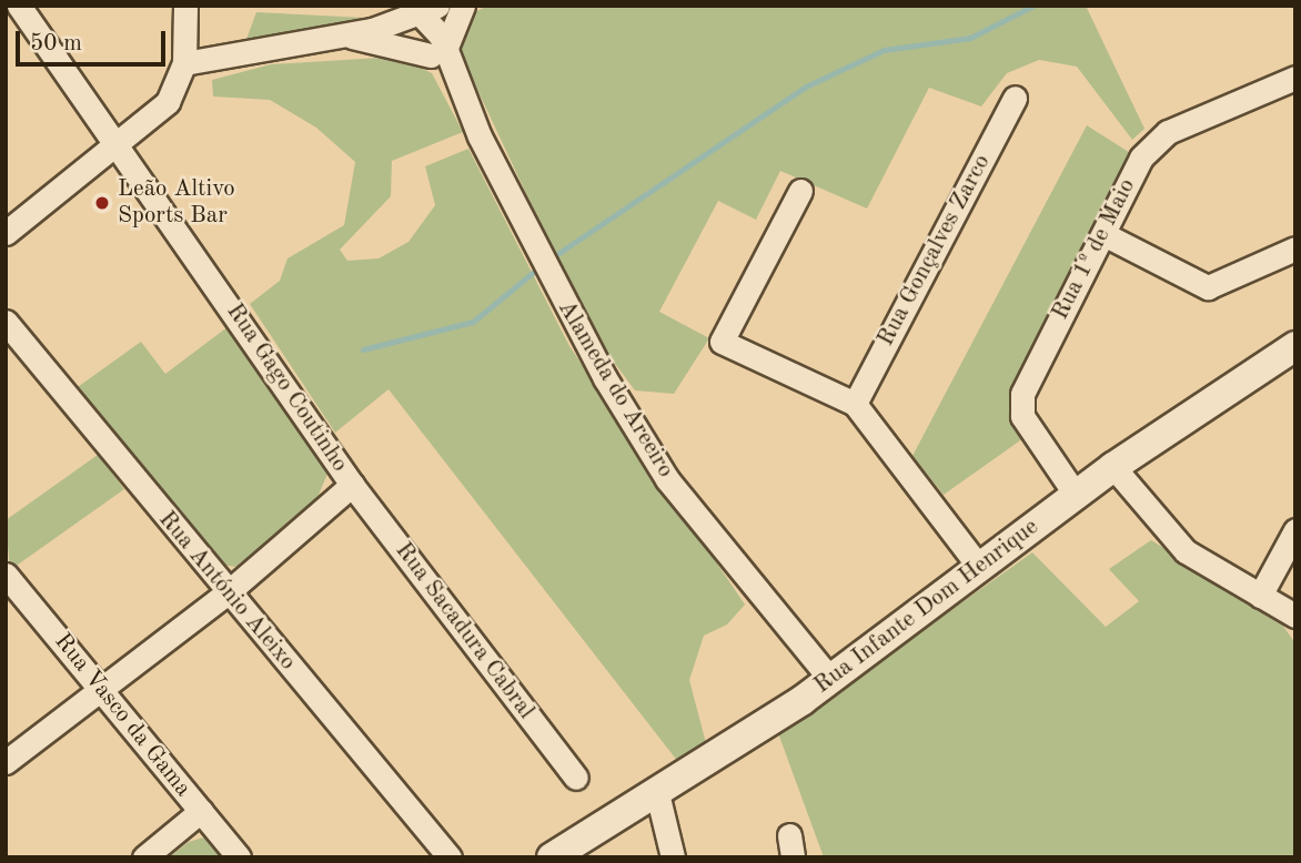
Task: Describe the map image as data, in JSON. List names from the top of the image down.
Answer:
{
  "streets": {
    "street": [
      "Rua 1º de Maio",
      "Rua Gonçalves Zarco",
      "Rua Gago Coutinho",
      "Alameda do Areeiro",
      "Rua António Aleixo",
      "Rua Infante Dom Henrique",
      "Rua Sacadura Cabral",
      "Rua Vasco da Gama"
    ]
  },
  "crossings": [
    ["Rua 1º de Maio", "Rua Infante Dom Henrique"],
    ["Rua Gago Coutinho", "Rua António Aleixo"],
    ["Rua Gago Coutinho", "Rua Sacadura Cabral"],
    ["Rua Gago Coutinho", "Rua Vasco da Gama"],
    ["Alameda do Areeiro", "Rua Infante Dom Henrique"]
  ],
  "places": ["Leão Altivo Sports Bar"],
  "scale_bar": "50 m"
}
